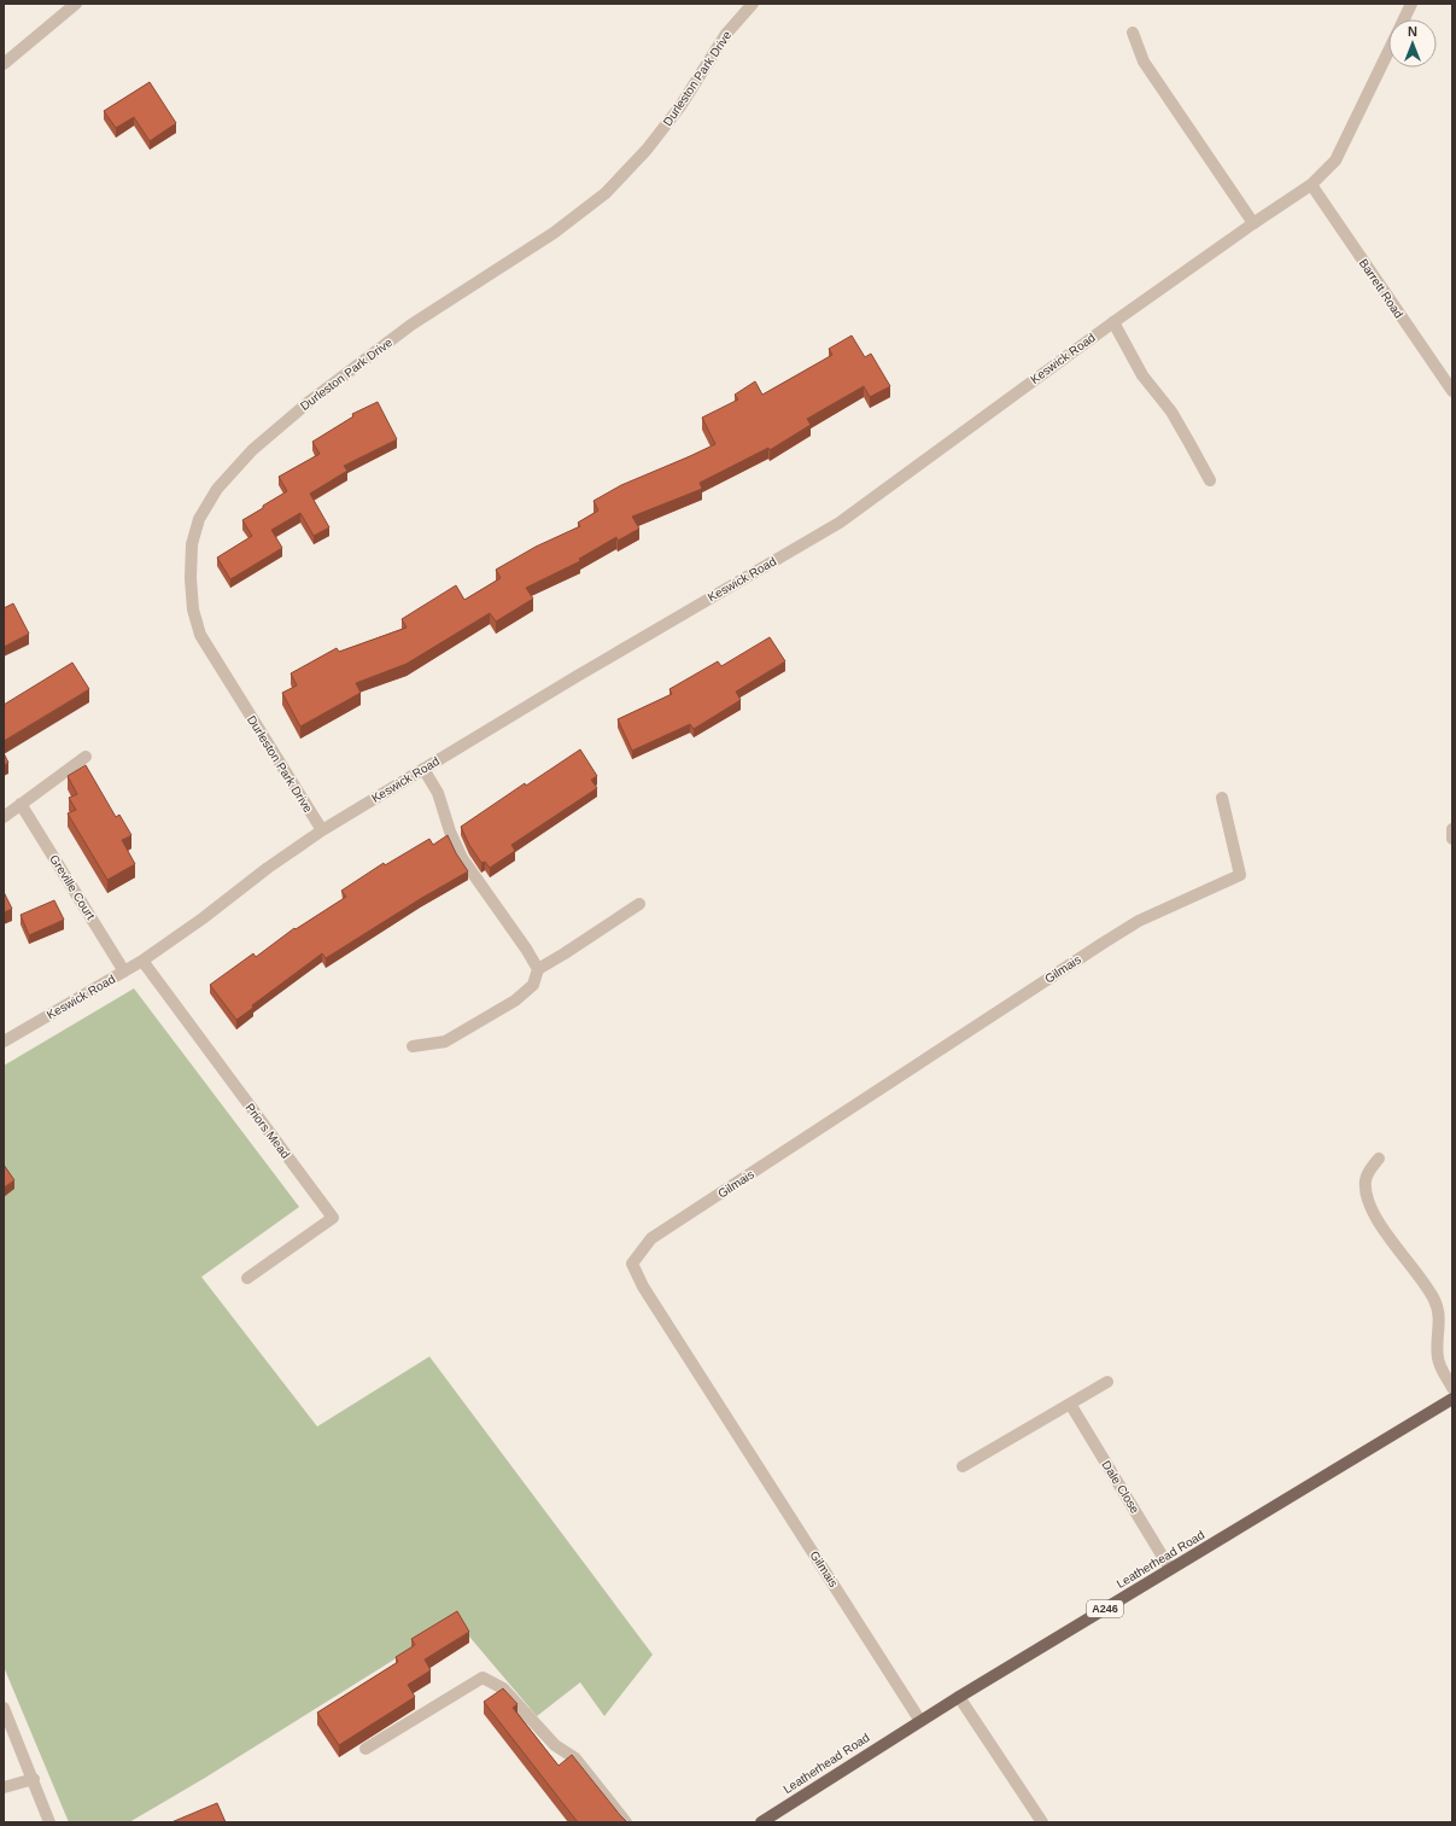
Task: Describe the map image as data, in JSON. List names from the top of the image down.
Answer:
{
  "streets": {
    "main road": ["Leatherhead Road", "A246"],
    "street": [
      "Durleston Park Drive",
      "Barrett Road",
      "Keswick Road",
      "Greville Court",
      "Gilmais",
      "Priors Mead",
      "Dale Close"
    ]
  },
  "crossings": [
    ["Durleston Park Drive", "Keswick Road"],
    ["Barrett Road", "Keswick Road"],
    ["Keswick Road", "Greville Court"],
    ["Keswick Road", "Priors Mead"],
    ["Gilmais", "Leatherhead Road"],
    ["Dale Close", "Leatherhead Road"]
  ],
  "north": "top"
}
